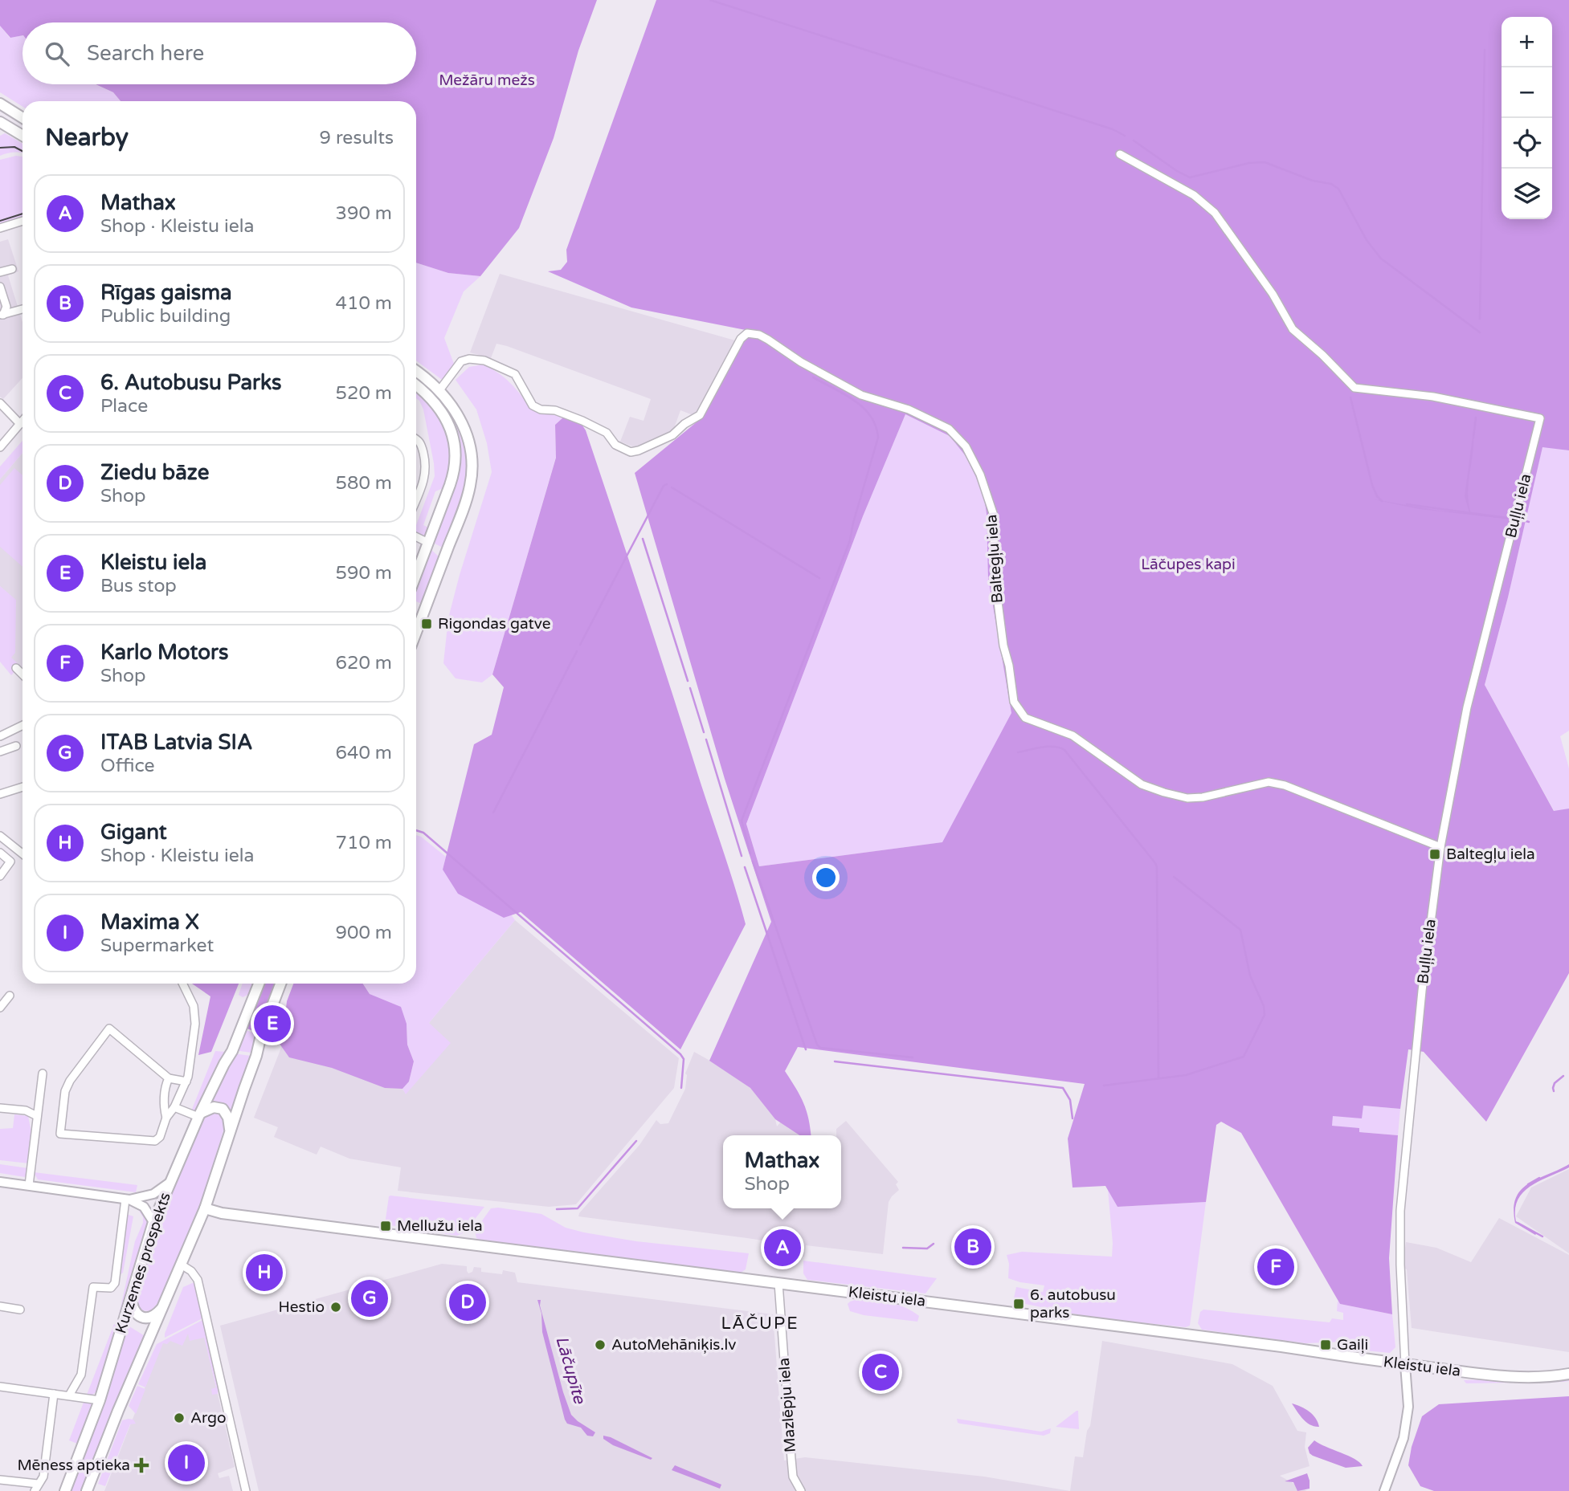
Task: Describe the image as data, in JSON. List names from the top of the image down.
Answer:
{
  "streets": {
    "main road": ["Kurzemes prospekts", "Kleistu iela"],
    "street": ["Buļļu iela", "Baltegļu iela", "Mazlēpju iela"]
  },
  "crossings": [
    ["Buļļu iela", "Baltegļu iela"],
    ["Buļļu iela", "Kleistu iela"],
    ["Kurzemes prospekts", "Kleistu iela"],
    ["Kleistu iela", "Mazlēpju iela"]
  ],
  "districts": ["LĀČUPE"],
  "water": ["Lāčupīte"],
  "parks": ["Mežāru mežs", "Lāčupes kapi"],
  "places": {
    "transit": [
      "Rigondas gatve",
      "Baltegļu iela",
      "Mellužu iela",
      "6. autobusu parks",
      "Gaiļi"
    ],
    "other": ["Hestio", "AutoMehāniķis.lv", "Argo"],
    "health": ["Mēness aptieka"]
  },
  "page": {
    "map_buttons": ["+", "−"],
    "search": "Search here",
    "heading": ["Nearby", "9 results"],
    "list": [
      {
        "mark": "A",
        "name": "Mathax",
        "note": "Shop · Kleistu iela",
        "value": "390 m"
      },
      {
        "mark": "B",
        "name": "Rīgas gaisma",
        "note": "Public building",
        "value": "410 m"
      },
      {
        "mark": "C",
        "name": "6. Autobusu Parks",
        "note": "Place",
        "value": "520 m"
      },
      {
        "mark": "D",
        "name": "Ziedu bāze",
        "note": "Shop",
        "value": "580 m"
      },
      {
        "mark": "E",
        "name": "Kleistu iela",
        "note": "Bus stop",
        "value": "590 m"
      },
      {
        "mark": "F",
        "name": "Karlo Motors",
        "note": "Shop",
        "value": "620 m"
      },
      {
        "mark": "G",
        "name": "ITAB Latvia SIA",
        "note": "Office",
        "value": "640 m"
      },
      {
        "mark": "H",
        "name": "Gigant",
        "note": "Shop · Kleistu iela",
        "value": "710 m"
      },
      {
        "mark": "I",
        "name": "Maxima X",
        "note": "Supermarket",
        "value": "900 m"
      }
    ],
    "pins": [
      "E",
      "B",
      "A",
      "F",
      "H",
      "G",
      "D",
      "C",
      "I"
    ],
    "popup": ["Mathax", "Shop"]
  }
}
